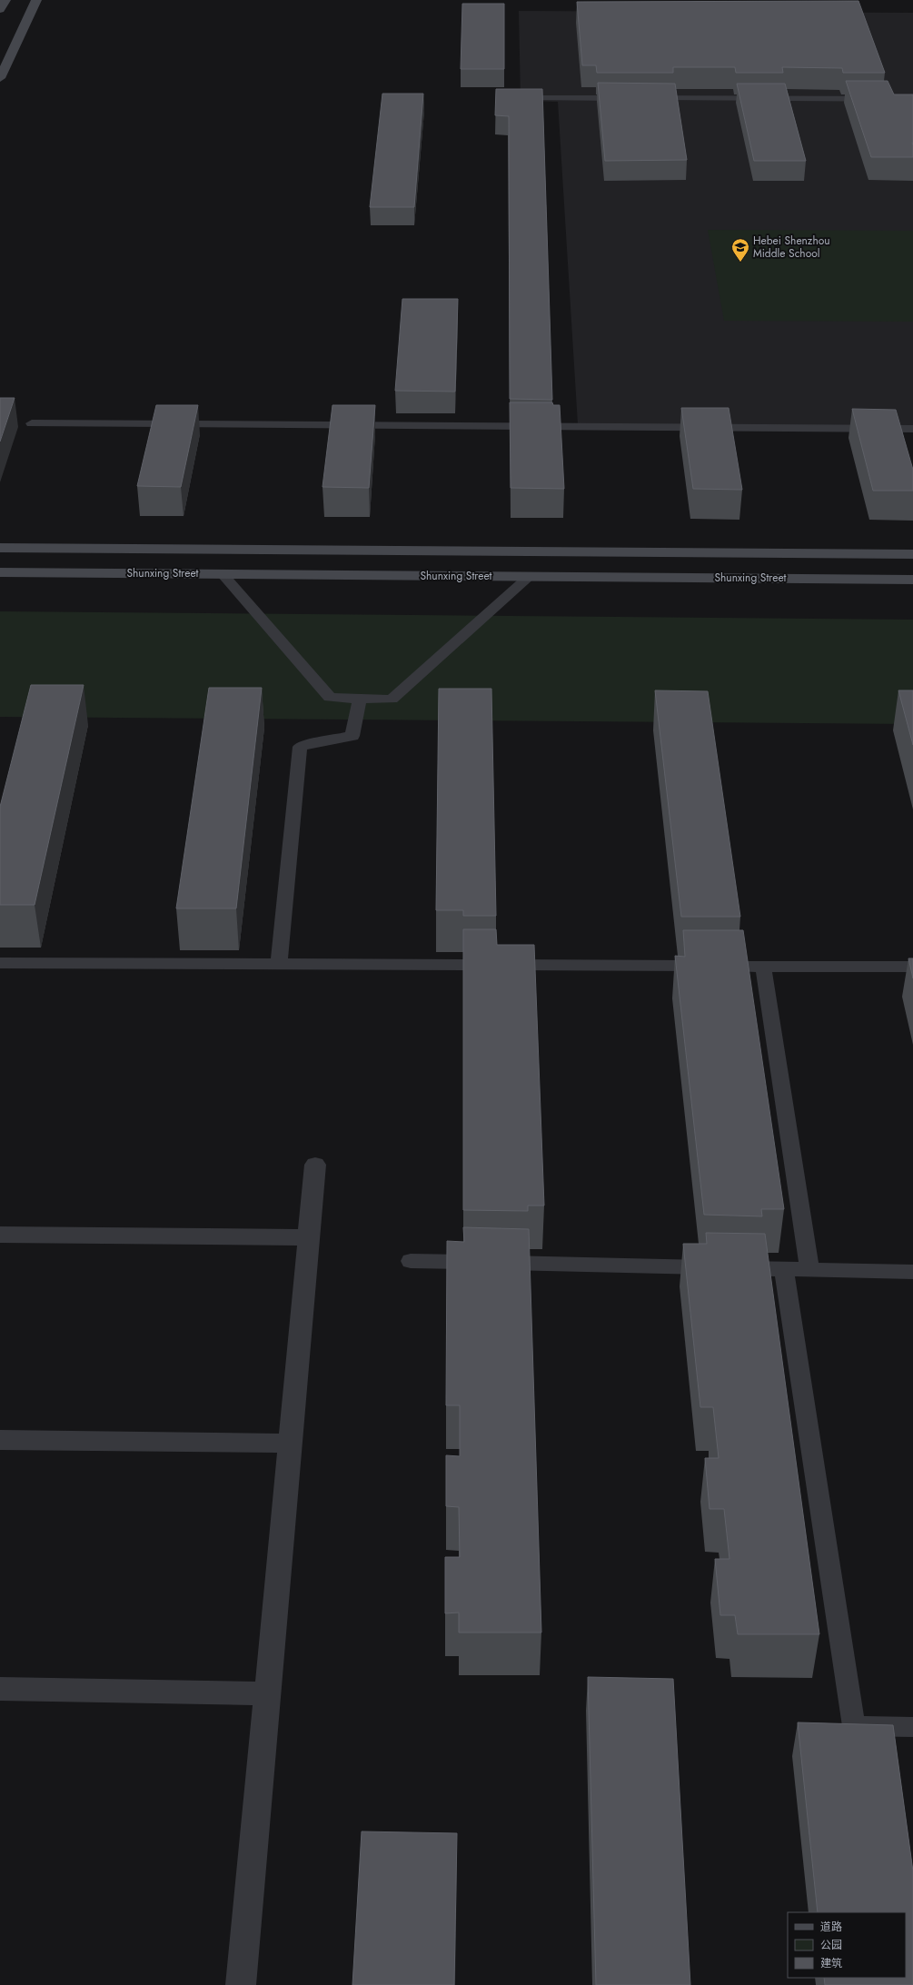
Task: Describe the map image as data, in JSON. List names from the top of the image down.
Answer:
{
  "streets": {
    "main road": ["Shunxing Street"]
  },
  "places": {
    "school or university": ["Hebei Shenzhou Middle School"]
  },
  "legend": ["道路", "公园", "建筑"]
}
